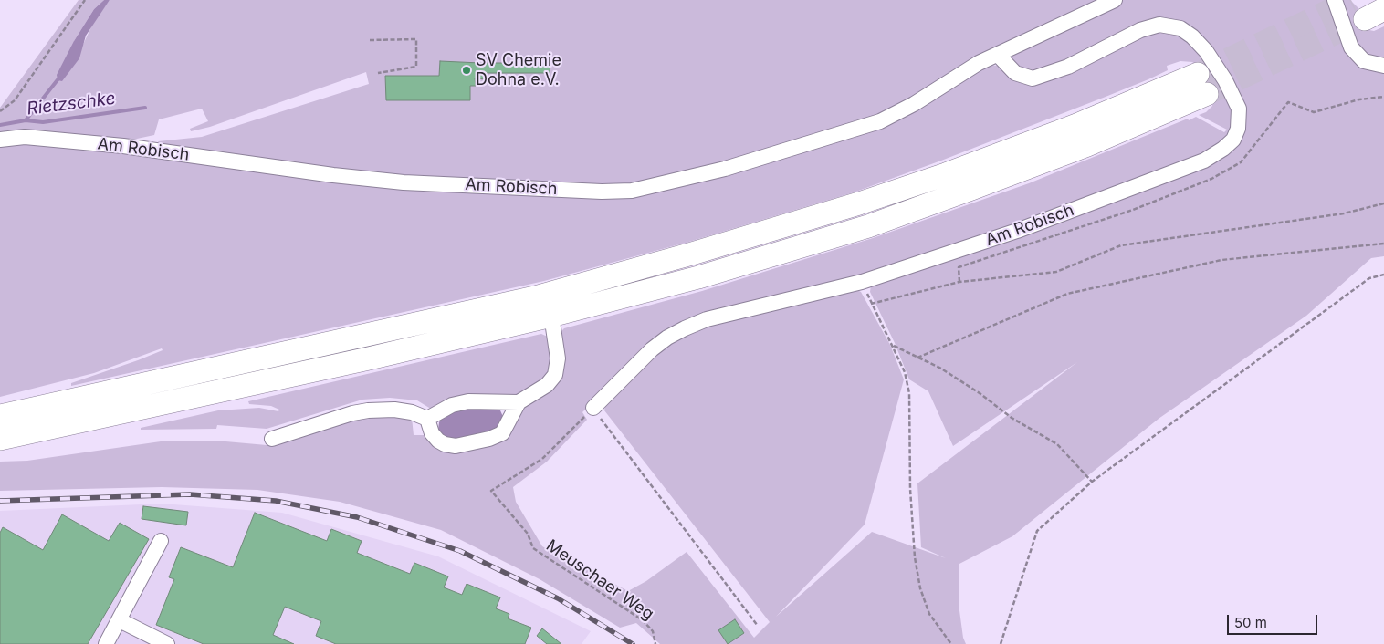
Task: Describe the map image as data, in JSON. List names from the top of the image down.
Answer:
{
  "streets": {
    "street": ["Am Robisch"],
    "path": ["Meuschaer Weg"]
  },
  "crossings": [
    ["Am Robisch", "Meuschaer Weg"]
  ],
  "water": ["Rietzschke"],
  "places": ["SV Chemie Dohna e.V."],
  "scale_bar": "50 m"
}
